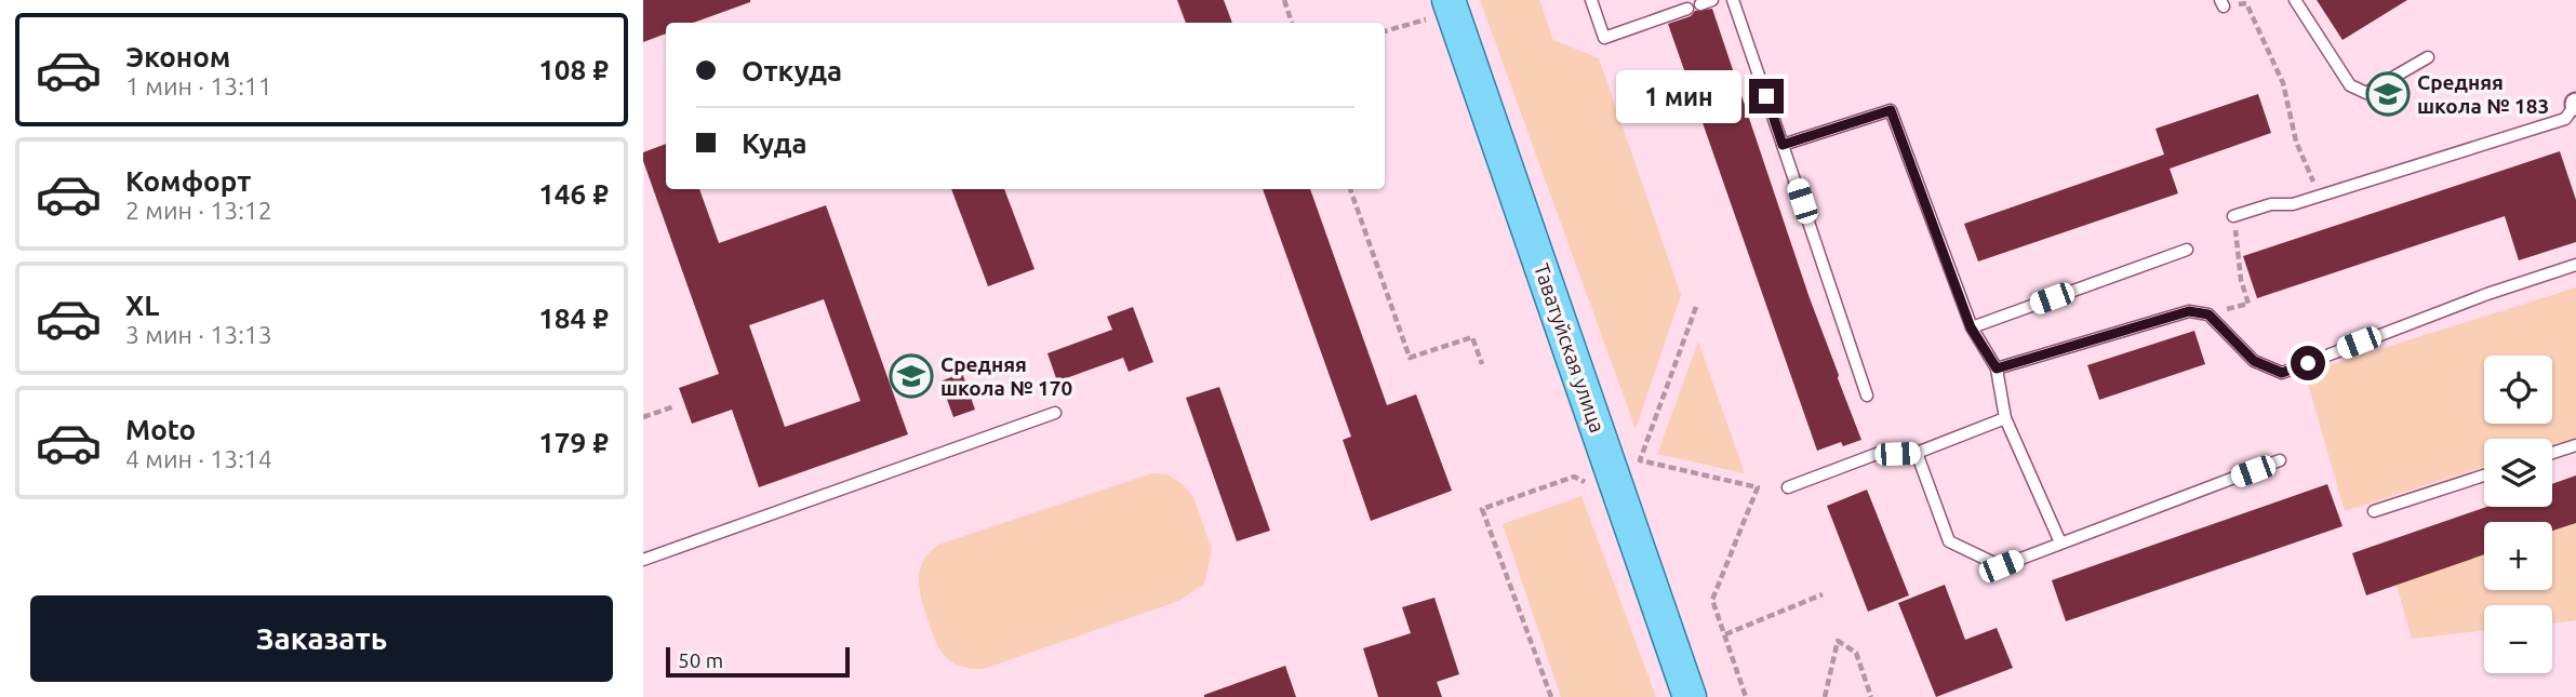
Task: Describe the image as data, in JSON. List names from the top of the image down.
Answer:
{
  "streets": {
    "main road": ["Таватуйская улица"]
  },
  "places": {
    "school or university": ["Средняя школа № 183", "Средняя школа № 170"]
  },
  "scale_bar": "50 m",
  "page": {
    "list": [
      {
        "name": "Эконом",
        "note": "1 мин · 13:11",
        "value": "108 ₽"
      },
      {
        "name": "Комфорт",
        "note": "2 мин · 13:12",
        "value": "146 ₽"
      },
      {
        "name": "XL",
        "note": "3 мин · 13:13",
        "value": "184 ₽"
      },
      {
        "name": "Moto",
        "note": "4 мин · 13:14",
        "value": "179 ₽"
      }
    ],
    "banner": ["Откуда", "Куда"],
    "bubble": "1 мин",
    "map_buttons": ["+", "−"],
    "buttons": "Заказать",
    "scale": "50 m"
  }
}
